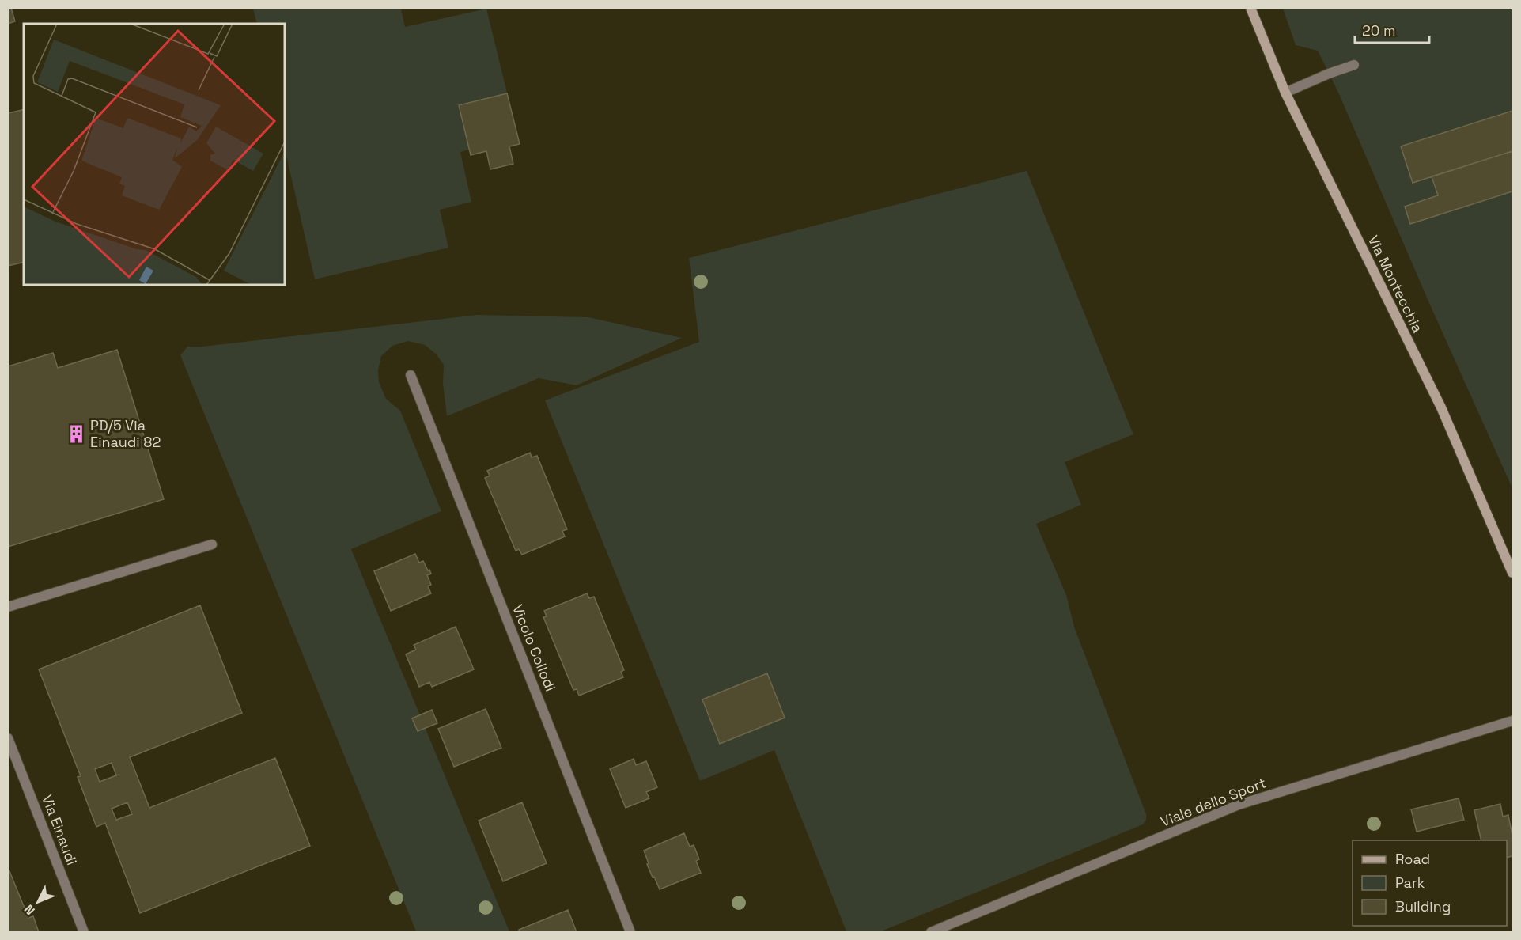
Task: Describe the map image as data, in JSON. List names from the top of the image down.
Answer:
{
  "streets": {
    "street": [
      "Via Montecchia",
      "Vicolo Collodi",
      "Viale dello Sport",
      "Via Einaudi"
    ]
  },
  "places": {
    "building": ["PD/5 Via Einaudi 82"]
  },
  "legend": ["Road", "Park", "Building"],
  "scale_bar": "20 m",
  "north": "bottom left"
}
